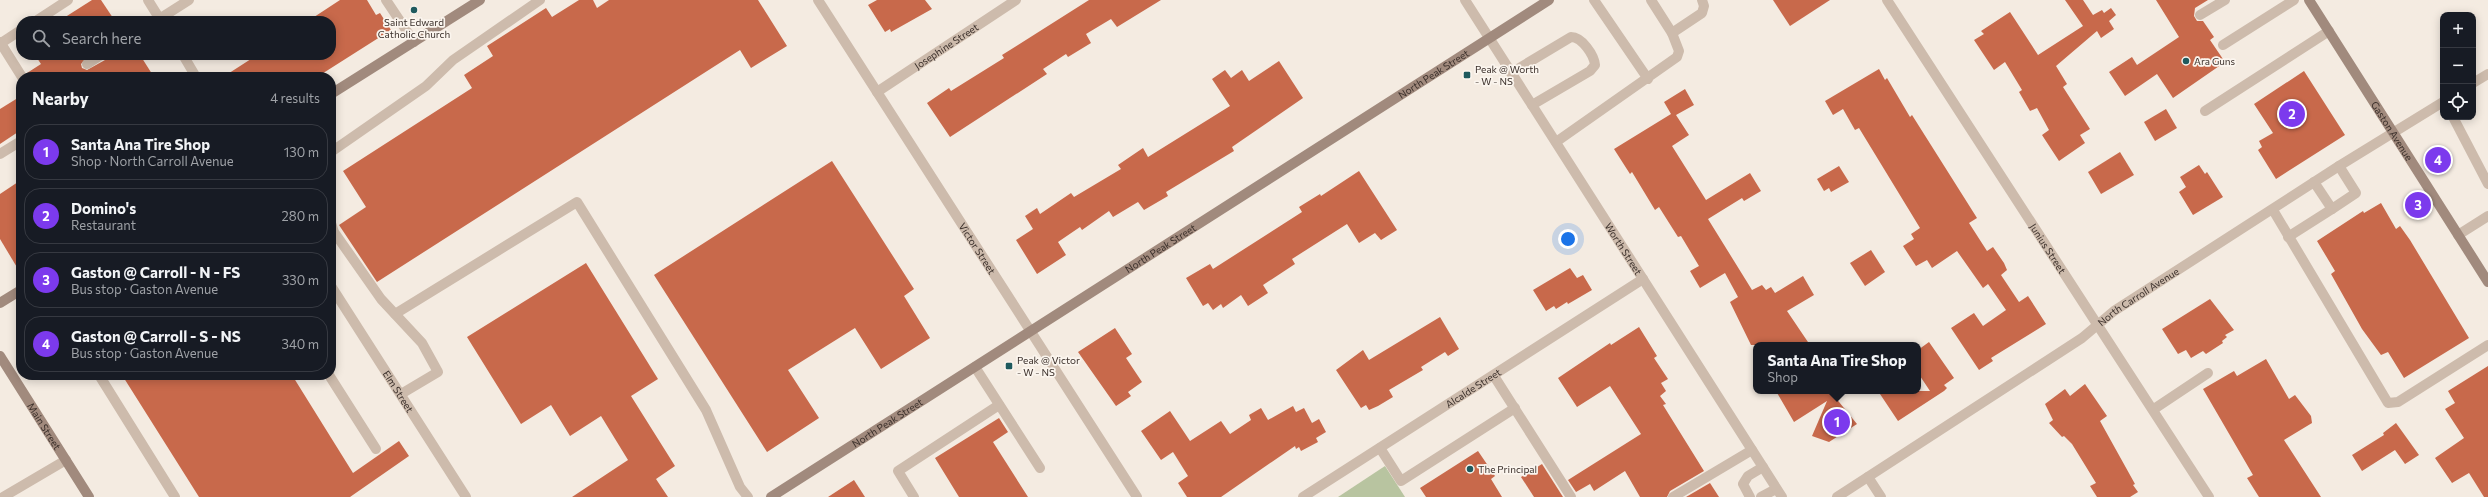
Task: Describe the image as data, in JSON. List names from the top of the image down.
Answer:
{
  "streets": {
    "main road": ["North Peak Street", "Gaston Avenue", "Main Street"],
    "street": [
      "Josephine Street",
      "Junius Street",
      "Victor Street",
      "Worth Street",
      "North Carroll Avenue",
      "Alcalde Street",
      "Elm Street"
    ]
  },
  "crossings": [
    ["Josephine Street", "Victor Street"],
    ["North Peak Street", "Victor Street"],
    ["North Peak Street", "Worth Street"],
    ["Gaston Avenue", "North Carroll Avenue"],
    ["Junius Street", "North Carroll Avenue"],
    ["Worth Street", "Alcalde Street"]
  ],
  "places": {
    "other": ["Saint Edward Catholic Church", "Ara Guns", "The Principal"],
    "transit": ["Peak @ Worth - W - NS", "Peak @ Victor - W - NS"]
  },
  "page": {
    "map_buttons": ["+", "−"],
    "search": "Search here",
    "heading": ["Nearby", "4 results"],
    "pins": [
      "2",
      "4",
      "3",
      "1"
    ],
    "list": [
      {
        "mark": "1",
        "name": "Santa Ana Tire Shop",
        "note": "Shop · North Carroll Avenue",
        "value": "130 m"
      },
      {
        "mark": "2",
        "name": "Domino's",
        "note": "Restaurant",
        "value": "280 m"
      },
      {
        "mark": "3",
        "name": "Gaston @ Carroll - N - FS",
        "note": "Bus stop · Gaston Avenue",
        "value": "330 m"
      },
      {
        "mark": "4",
        "name": "Gaston @ Carroll - S - NS",
        "note": "Bus stop · Gaston Avenue",
        "value": "340 m"
      }
    ],
    "popup": ["Santa Ana Tire Shop", "Shop"]
  }
}
